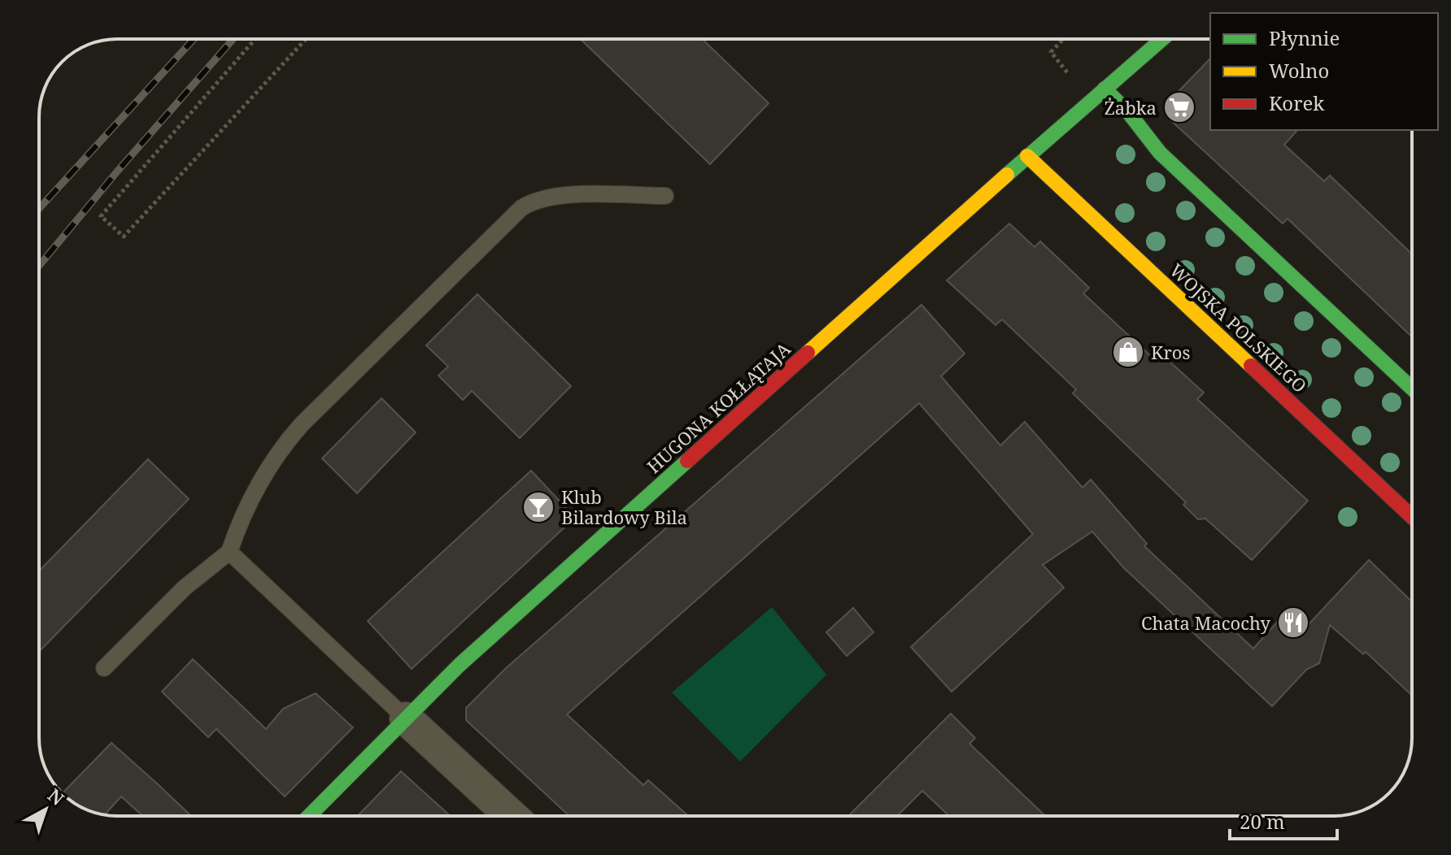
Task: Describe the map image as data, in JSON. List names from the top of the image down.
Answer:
{
  "streets": {
    "street": ["WOJSKA POLSKIEGO", "HUGONA KOŁŁĄTAJA"]
  },
  "crossings": [
    ["WOJSKA POLSKIEGO", "HUGONA KOŁŁĄTAJA"]
  ],
  "places": {
    "supermarket": ["Żabka"],
    "shop": ["Kros"],
    "bar": ["Klub Bilardowy Bila"],
    "restaurant": ["Chata Macochy"]
  },
  "legend": ["Płynnie", "Wolno", "Korek"],
  "scale_bar": "20 m",
  "north": "top right"
}
